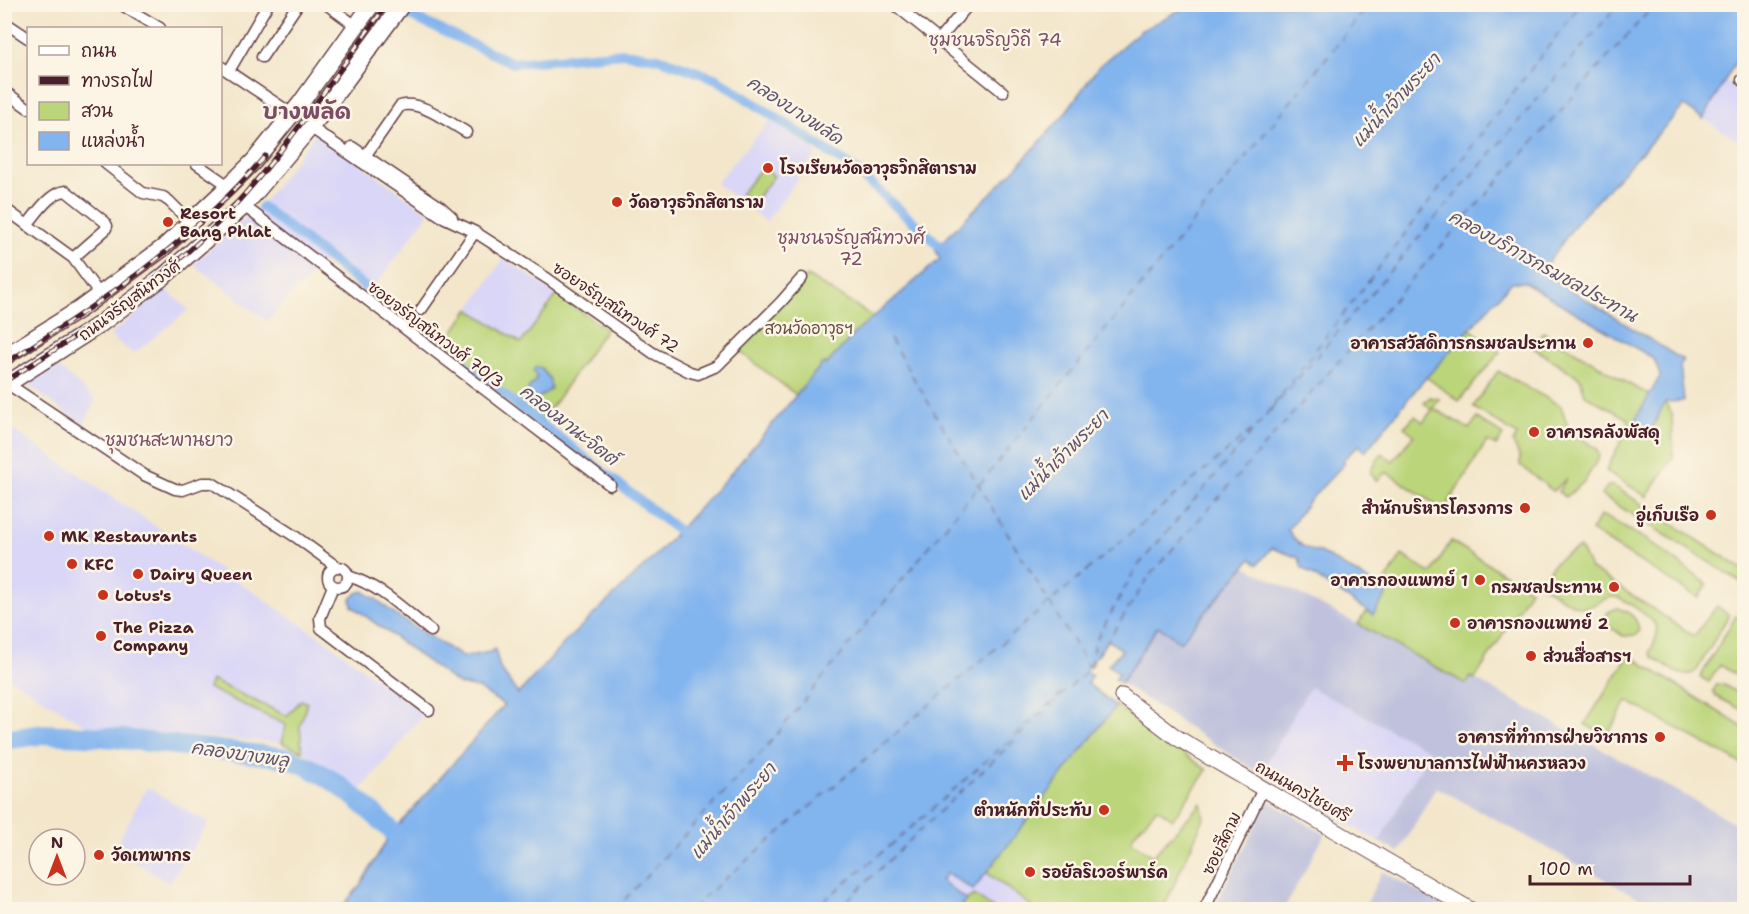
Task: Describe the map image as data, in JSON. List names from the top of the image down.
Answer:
{
  "streets": {
    "main road": ["ถนนจรัญสนิทวงศ์"],
    "street": [
      "ซอยจรัญสนิทวงศ์ 72",
      "ซอยจรัญสนิทวงศ์ 70/3",
      "ถนนนครไชยศรี",
      "ซอยสีคาม"
    ]
  },
  "crossings": [
    ["ถนนจรัญสนิทวงศ์", "ซอยจรัญสนิทวงศ์ 72"],
    ["ถนนจรัญสนิทวงศ์", "ซอยจรัญสนิทวงศ์ 70/3"],
    ["ถนนนครไชยศรี", "ซอยสีคาม"]
  ],
  "districts": [
    "ชุมชนจริญวิถี 74",
    "บางพลัด",
    "ชุมชนจรัญสนิทวงศ์ 72",
    "ชุมชนสะพานยาว"
  ],
  "water": [
    "แม่น้ำเจ้าพระยา",
    "คลองบางพลัด",
    "คลองบริการกรมชลประทาน",
    "คลองมานะจิตต์",
    "คลองบางพลู"
  ],
  "parks": ["สวนวัดอาวุธฯ"],
  "places": {
    "other": [
      "โรงเรียนวัดอาวุธวิกสิตาราม",
      "วัดอาวุธวิกสิตาราม",
      "Resort Bang Phlat",
      "อาคารสวัสดิการกรมชลประทาน",
      "อาคารคลังพัสดุ",
      "สำนักบริหารโครงการ",
      "อู่เก็บเรือ",
      "MK Restaurants",
      "KFC",
      "Dairy Queen",
      "อาคารกองแพทย์ 1",
      "กรมชลประทาน",
      "Lotus's",
      "อาคารกองแพทย์ 2",
      "The Pizza Company",
      "ส่วนสื่อสารฯ",
      "อาคารที่ทำการฝ่ายวิชาการ",
      "ตำหนักที่ประทับ",
      "วัดเทพากร",
      "รอยัลริเวอร์พาร์ค"
    ],
    "health": ["โรงพยาบาลการไฟฟ้านครหลวง"]
  },
  "legend": [
    "ถนน",
    "ทางรถไฟ",
    "สวน",
    "แหล่งน้ำ"
  ],
  "scale_bar": "100 m",
  "north": "top"
}
